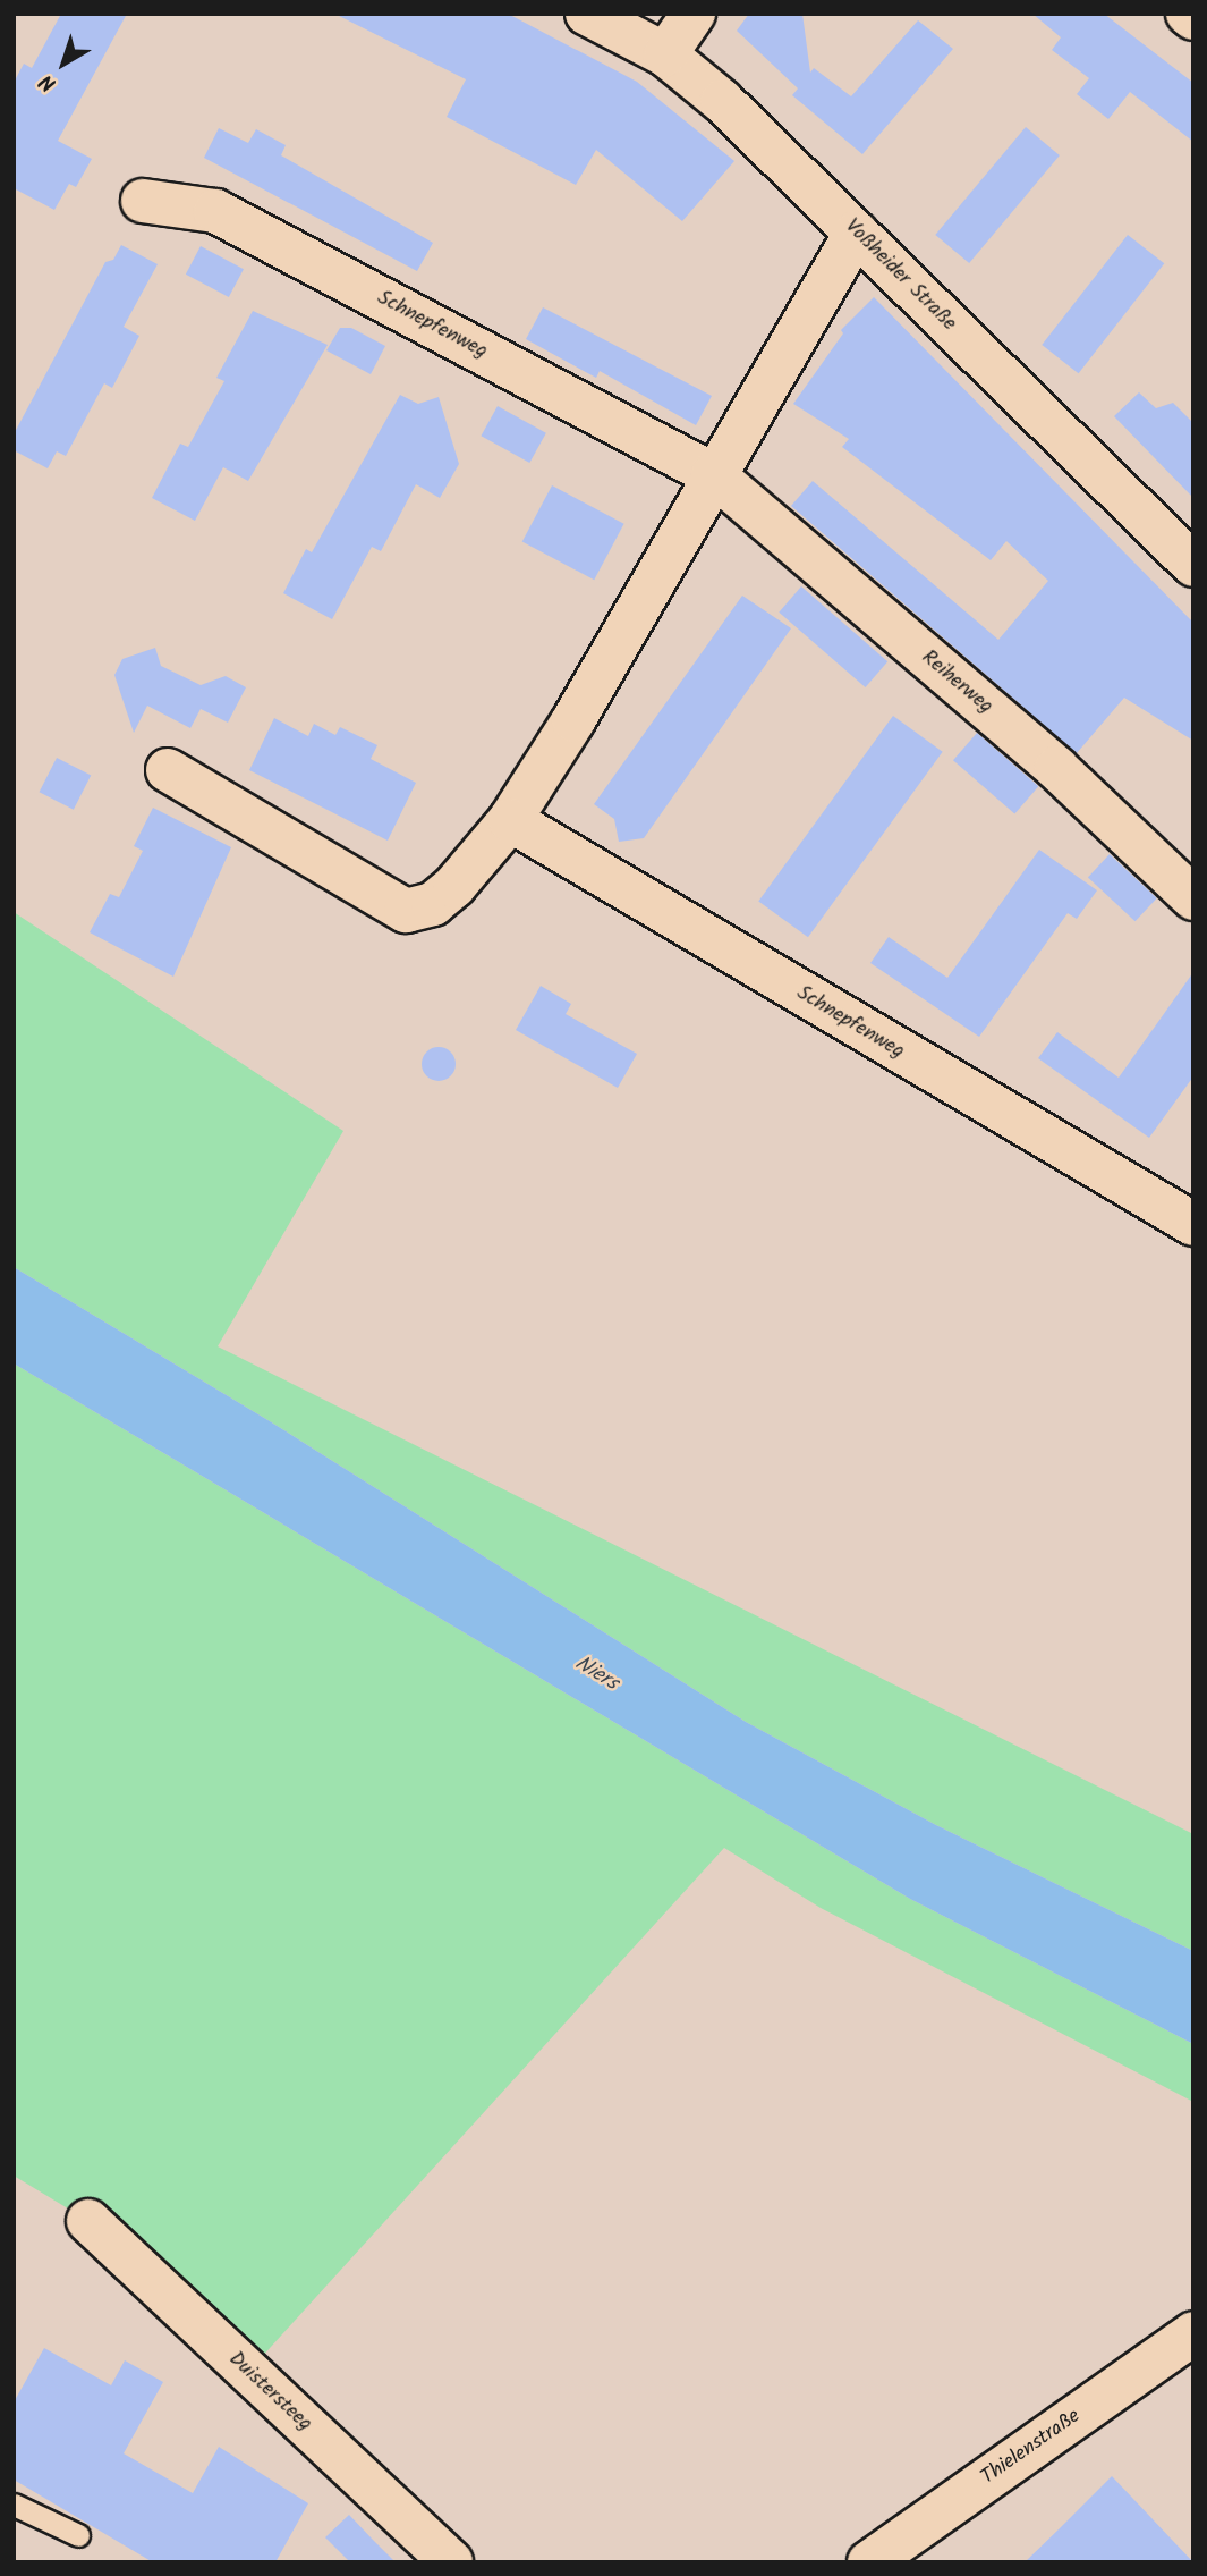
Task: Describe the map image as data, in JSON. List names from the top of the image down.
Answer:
{
  "streets": {
    "street": [
      "Voßheider Straße",
      "Schnepfenweg",
      "Reiherweg",
      "Duistersteeg",
      "Thielenstraße"
    ]
  },
  "crossings": [
    ["Schnepfenweg", "Reiherweg"]
  ],
  "water": ["Niers"],
  "north": "bottom left"
}
